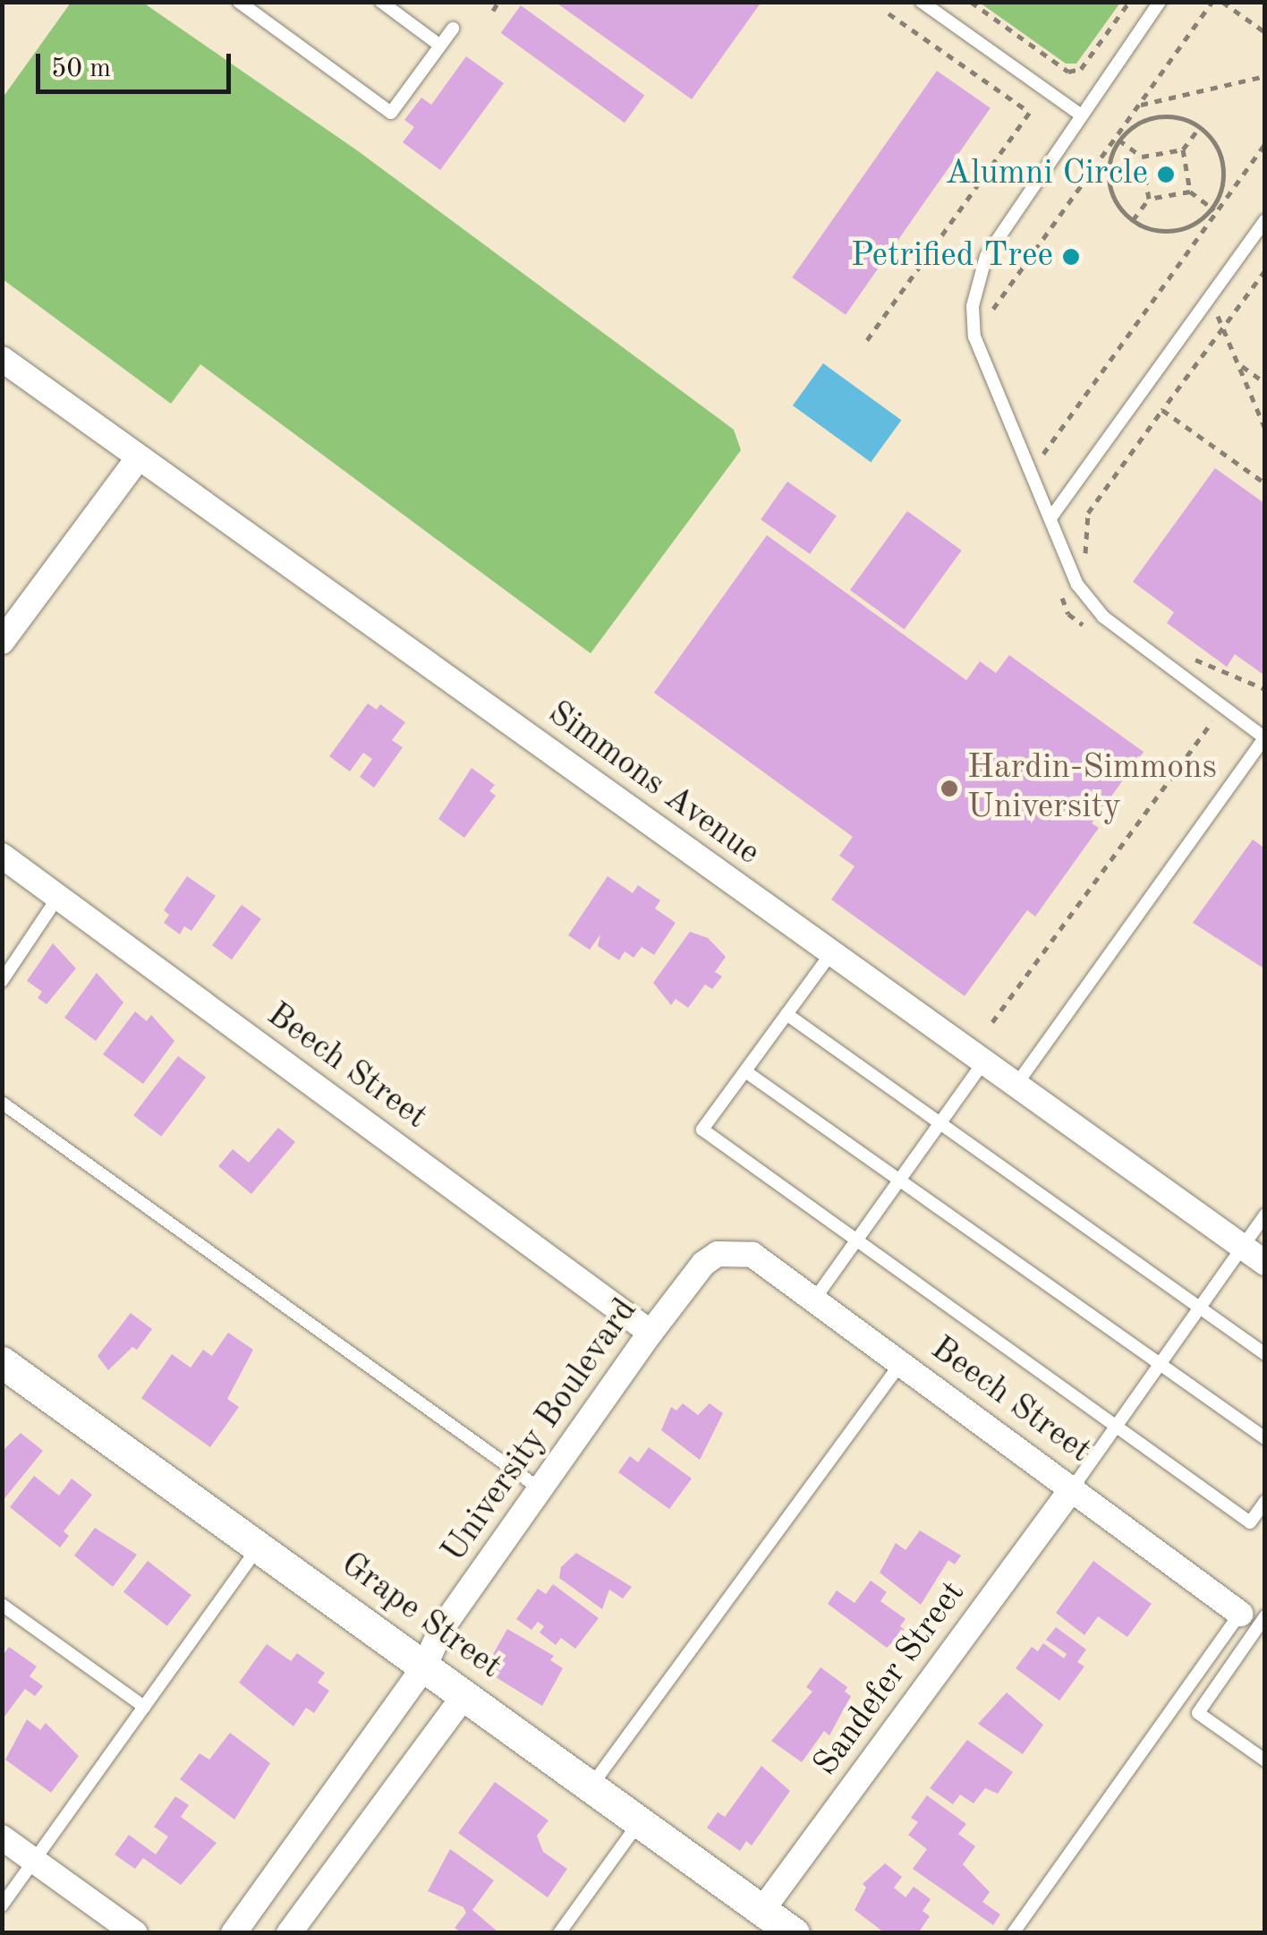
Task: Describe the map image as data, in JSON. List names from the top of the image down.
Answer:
{
  "streets": {
    "street": [
      "Simmons Avenue",
      "Beech Street",
      "University Boulevard",
      "Grape Street",
      "Sandefer Street"
    ]
  },
  "crossings": [
    ["Beech Street", "University Boulevard"],
    ["Beech Street", "Sandefer Street"],
    ["University Boulevard", "Grape Street"],
    ["Grape Street", "Sandefer Street"]
  ],
  "places": ["Alumni Circle", "Petrified Tree", "Hardin-Simmons University"],
  "scale_bar": "50 m"
}
